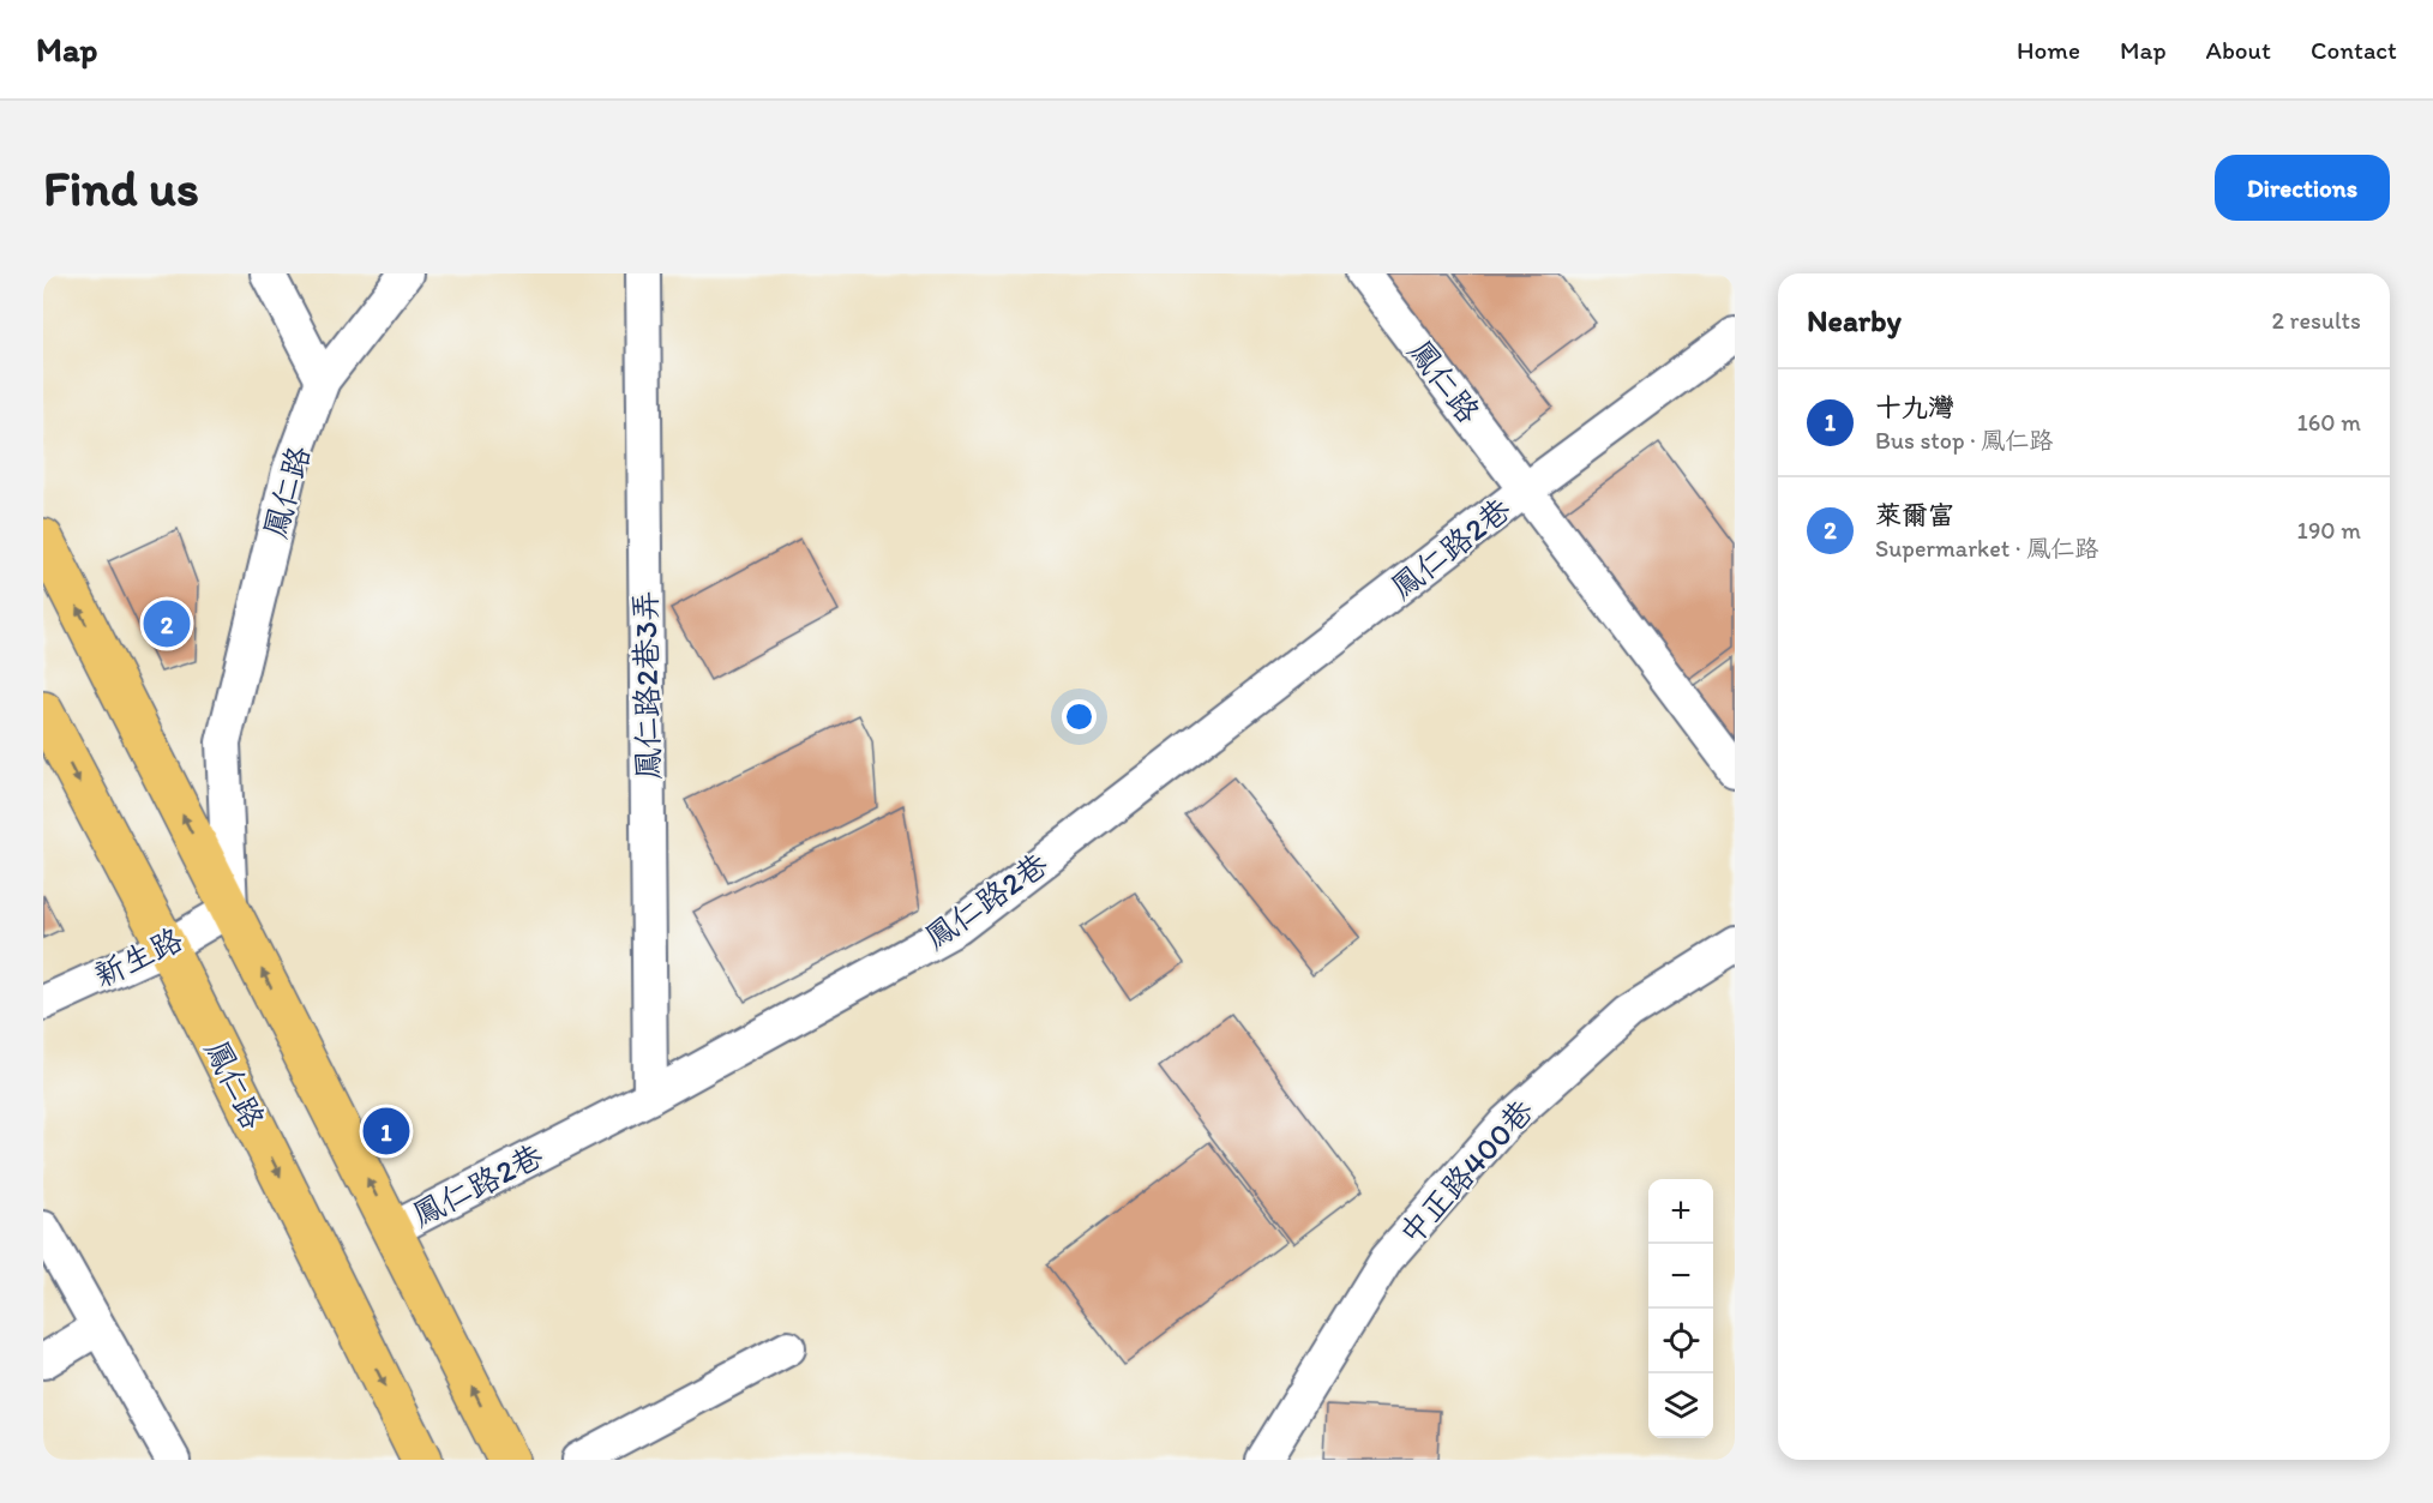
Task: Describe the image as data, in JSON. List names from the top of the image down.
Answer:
{
  "streets": {
    "main road": ["鳳仁路"],
    "street": [
      "鳳仁路2巷",
      "鳳仁路2巷3弄",
      "新生路",
      "中正路400巷"
    ]
  },
  "crossings": [
    ["鳳仁路", "鳳仁路2巷"],
    ["鳳仁路", "新生路"],
    ["鳳仁路2巷", "鳳仁路2巷3弄"]
  ],
  "page": {
    "header": "Map",
    "nav": [
      "Home",
      "Map",
      "About",
      "Contact"
    ],
    "buttons": "Directions",
    "title": "Find us",
    "heading": ["Nearby", "2 results"],
    "list": [
      {
        "mark": "1",
        "name": "十九灣",
        "note": "Bus stop · 鳳仁路",
        "value": "160 m"
      },
      {
        "mark": "2",
        "name": "萊爾富",
        "note": "Supermarket · 鳳仁路",
        "value": "190 m"
      }
    ],
    "pins": ["2", "1"],
    "map_buttons": ["+", "−"]
  }
}
